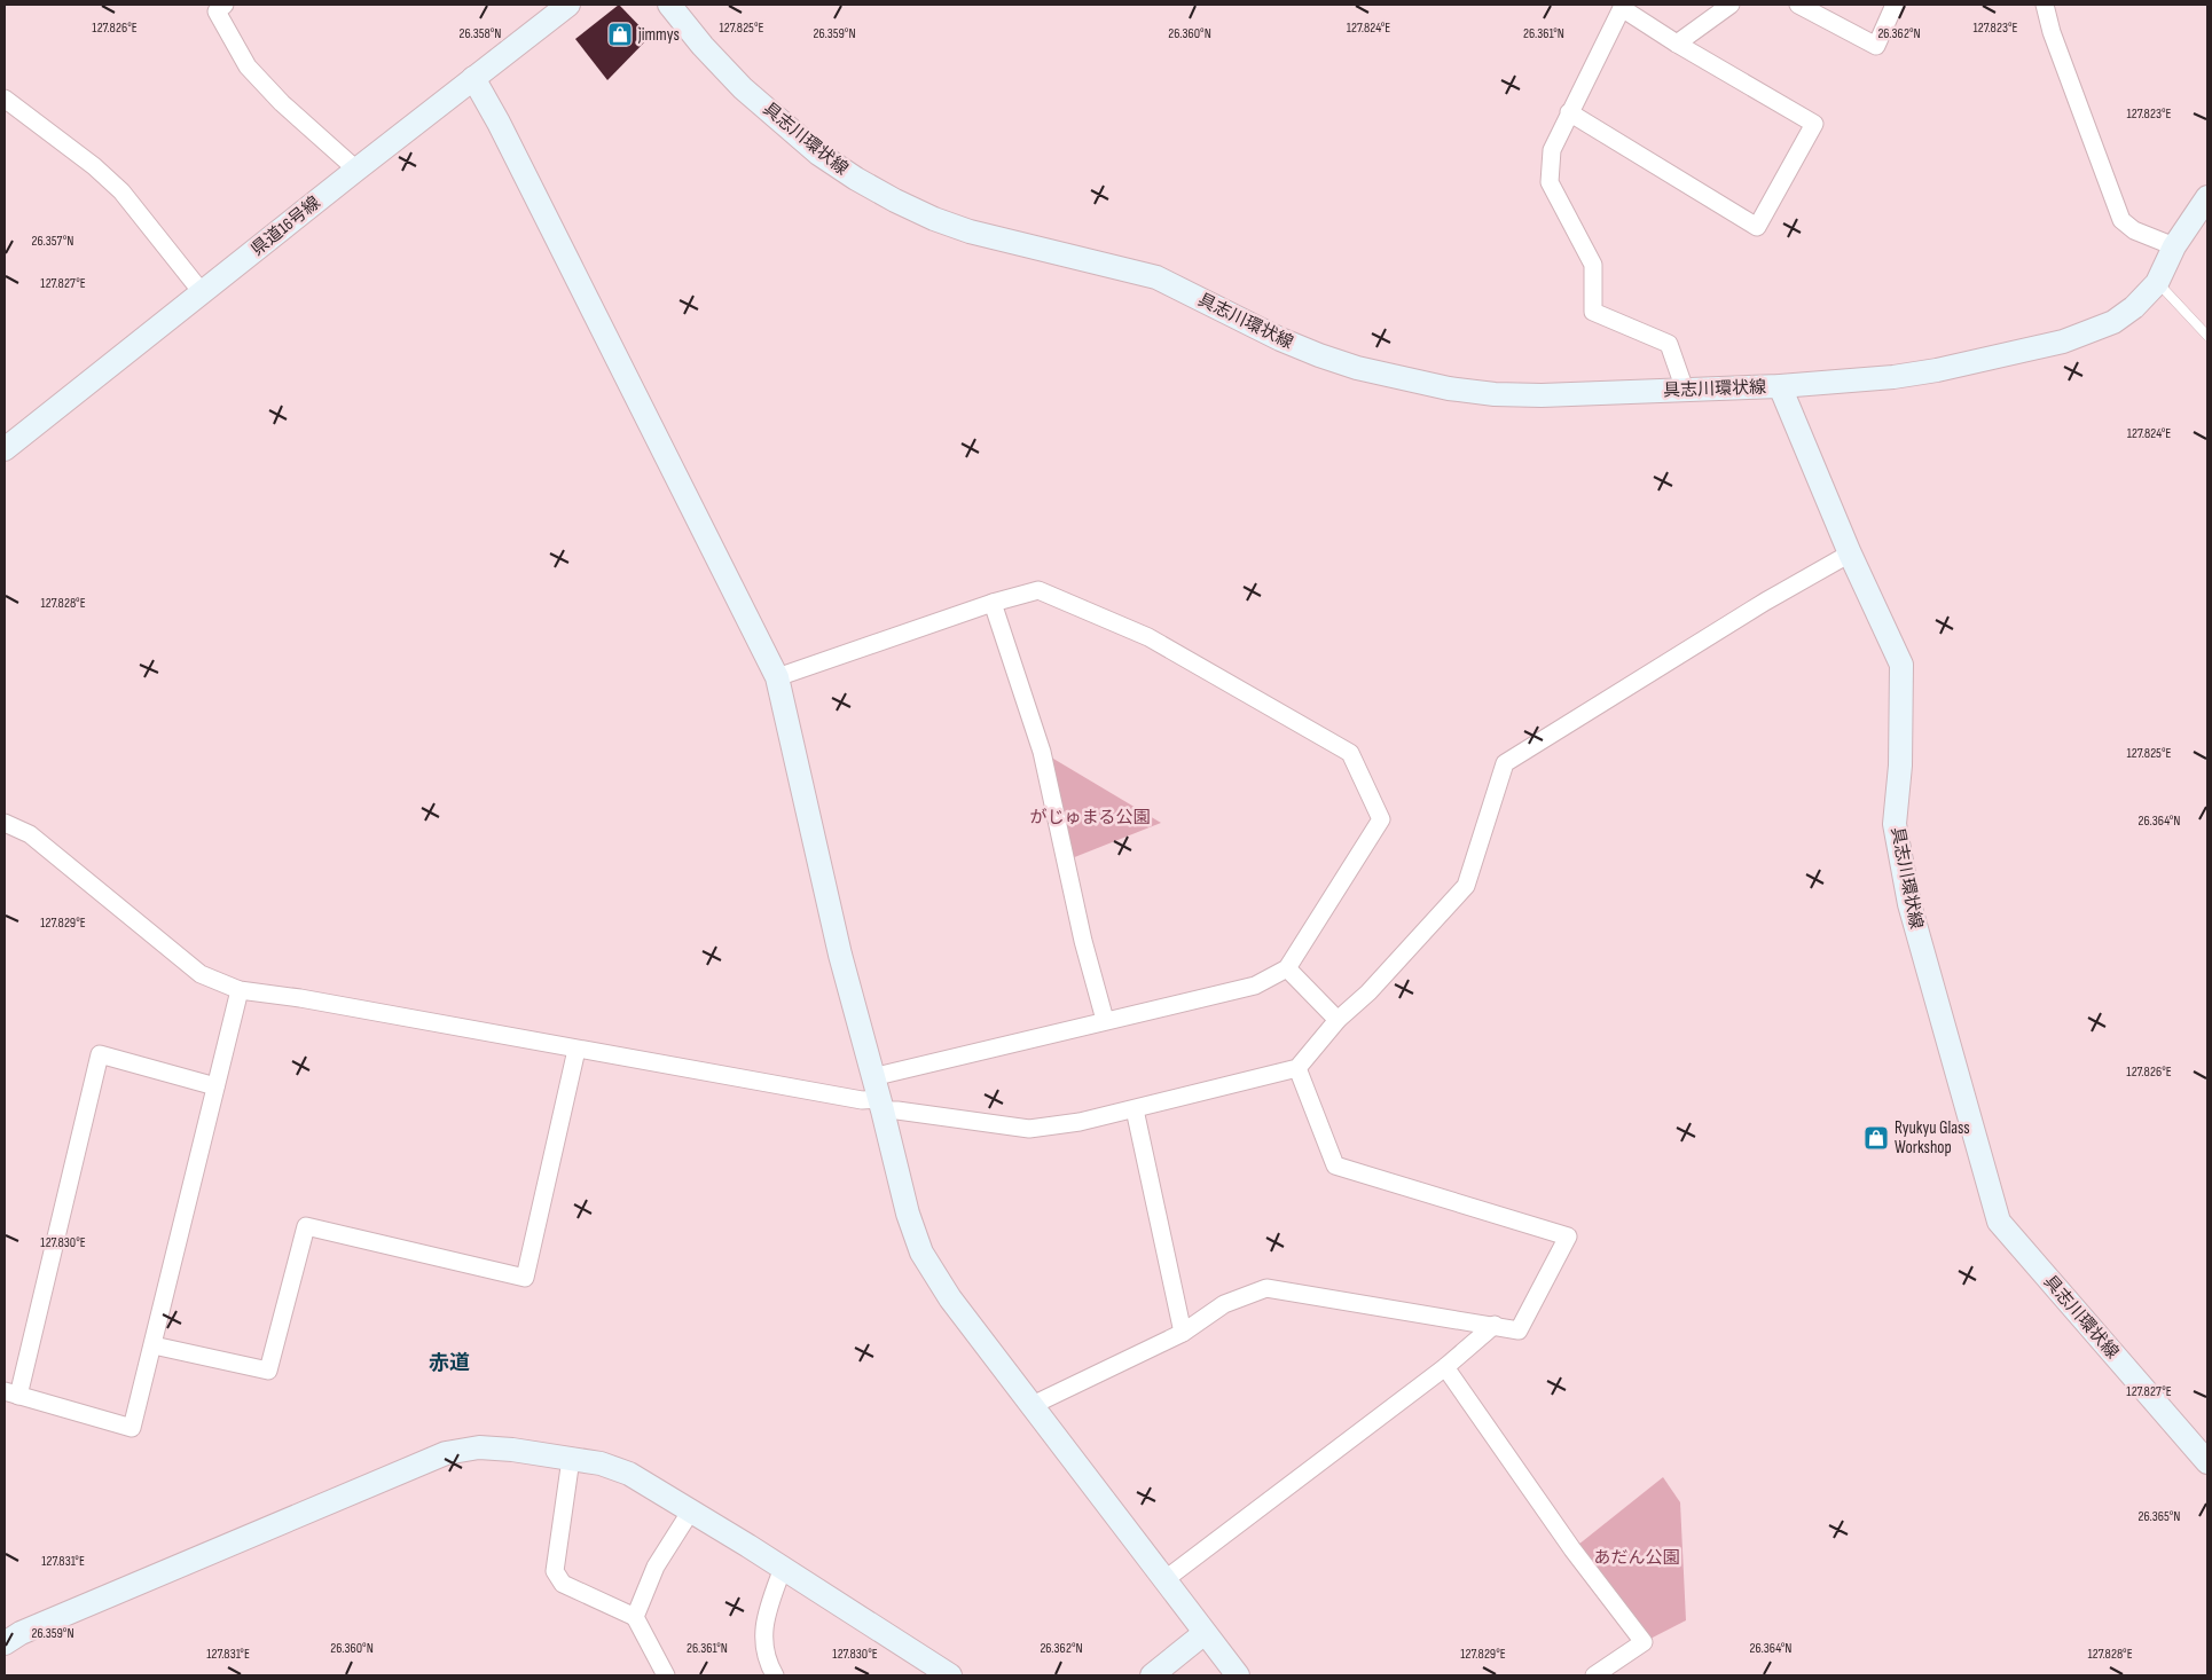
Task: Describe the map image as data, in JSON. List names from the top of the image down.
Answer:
{
  "streets": {
    "street": ["具志川環状線", "県道16号線"]
  },
  "districts": ["赤道"],
  "parks": ["がじゅまる公園", "あだん公園"],
  "places": {
    "shop": ["jimmys", "Ryukyu Glass Workshop"]
  },
  "coordinates": [
    "127.826°E",
    "127.825°E",
    "127.824°E",
    "127.823°E",
    "26.358°N",
    "26.359°N",
    "26.360°N",
    "26.361°N",
    "26.362°N",
    "26.357°N",
    "127.827°E",
    "127.828°E",
    "26.364°N",
    "127.829°E",
    "127.830°E",
    "26.365°N",
    "127.831°E"
  ]
}
